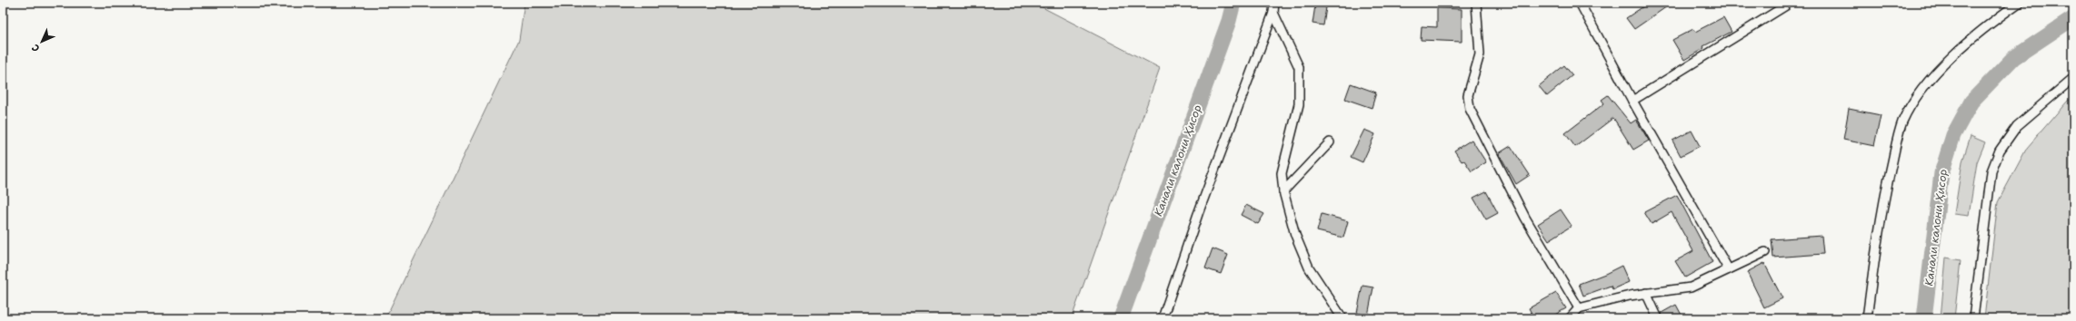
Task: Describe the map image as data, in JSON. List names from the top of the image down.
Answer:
{
  "water": ["Канали калони Ҳисор"],
  "north": "bottom left"
}
